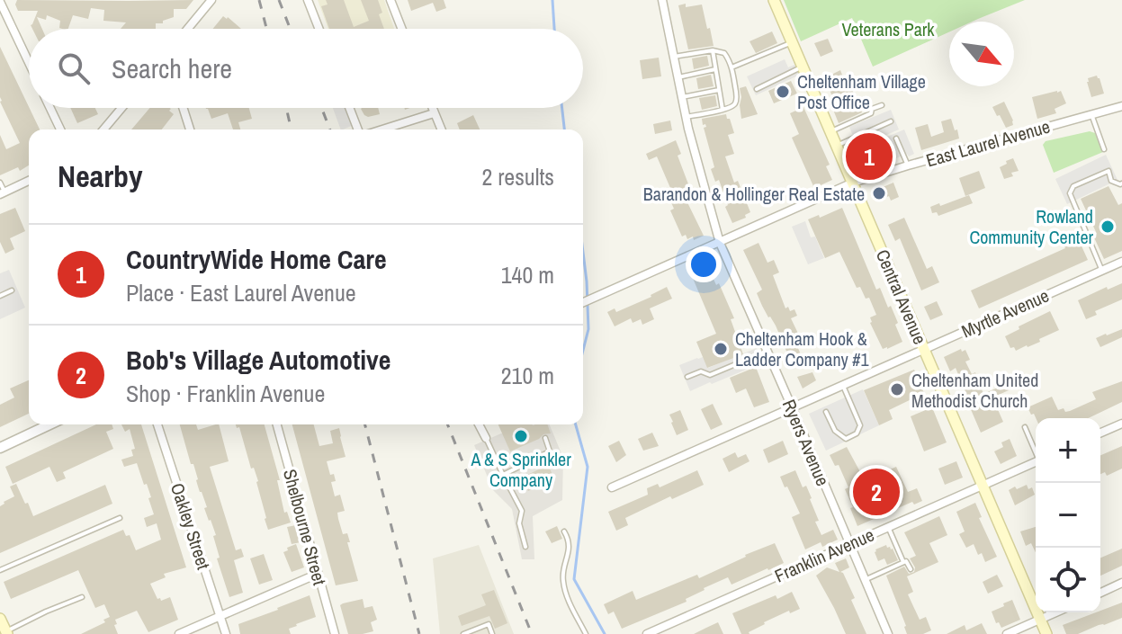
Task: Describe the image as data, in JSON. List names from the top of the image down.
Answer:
{
  "streets": {
    "main road": ["Central Avenue"],
    "street": [
      "East Laurel Avenue",
      "Myrtle Avenue",
      "Ryers Avenue",
      "Oakley Street",
      "Shelbourne Street",
      "Franklin Avenue"
    ]
  },
  "crossings": [
    ["East Laurel Avenue", "Central Avenue"],
    ["East Laurel Avenue", "Ryers Avenue"],
    ["Central Avenue", "Myrtle Avenue"],
    ["Central Avenue", "Franklin Avenue"],
    ["Myrtle Avenue", "Ryers Avenue"],
    ["Ryers Avenue", "Franklin Avenue"]
  ],
  "parks": ["Veterans Park"],
  "places": [
    "Cheltenham Village Post Office",
    "Barandon & Hollinger Real Estate",
    "Rowland Community Center",
    "Cheltenham Hook & Ladder Company #1",
    "Cheltenham United Methodist Church",
    "A & S Sprinkler Company"
  ],
  "north": "bottom right",
  "page": {
    "search": "Search here",
    "pins": ["1", "2"],
    "heading": ["Nearby", "2 results"],
    "list": [
      {
        "mark": "1",
        "name": "CountryWide Home Care",
        "note": "Place · East Laurel Avenue",
        "value": "140 m"
      },
      {
        "mark": "2",
        "name": "Bob's Village Automotive",
        "note": "Shop · Franklin Avenue",
        "value": "210 m"
      }
    ],
    "map_buttons": ["+", "−"]
  }
}
